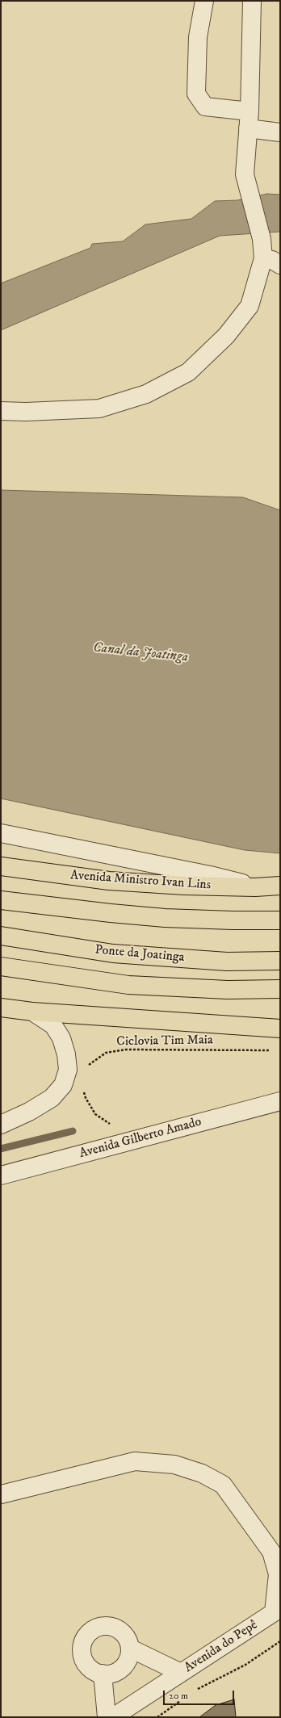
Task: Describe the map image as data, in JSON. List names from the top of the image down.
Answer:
{
  "streets": {
    "main road": ["Avenida Ministro Ivan Lins", "Ponte da Joatinga"],
    "street": ["Avenida Gilberto Amado", "Avenida do Pepê"],
    "path": ["Ciclovia Tim Maia"]
  },
  "water": ["Canal da Joatinga"],
  "scale_bar": "20 m"
}
